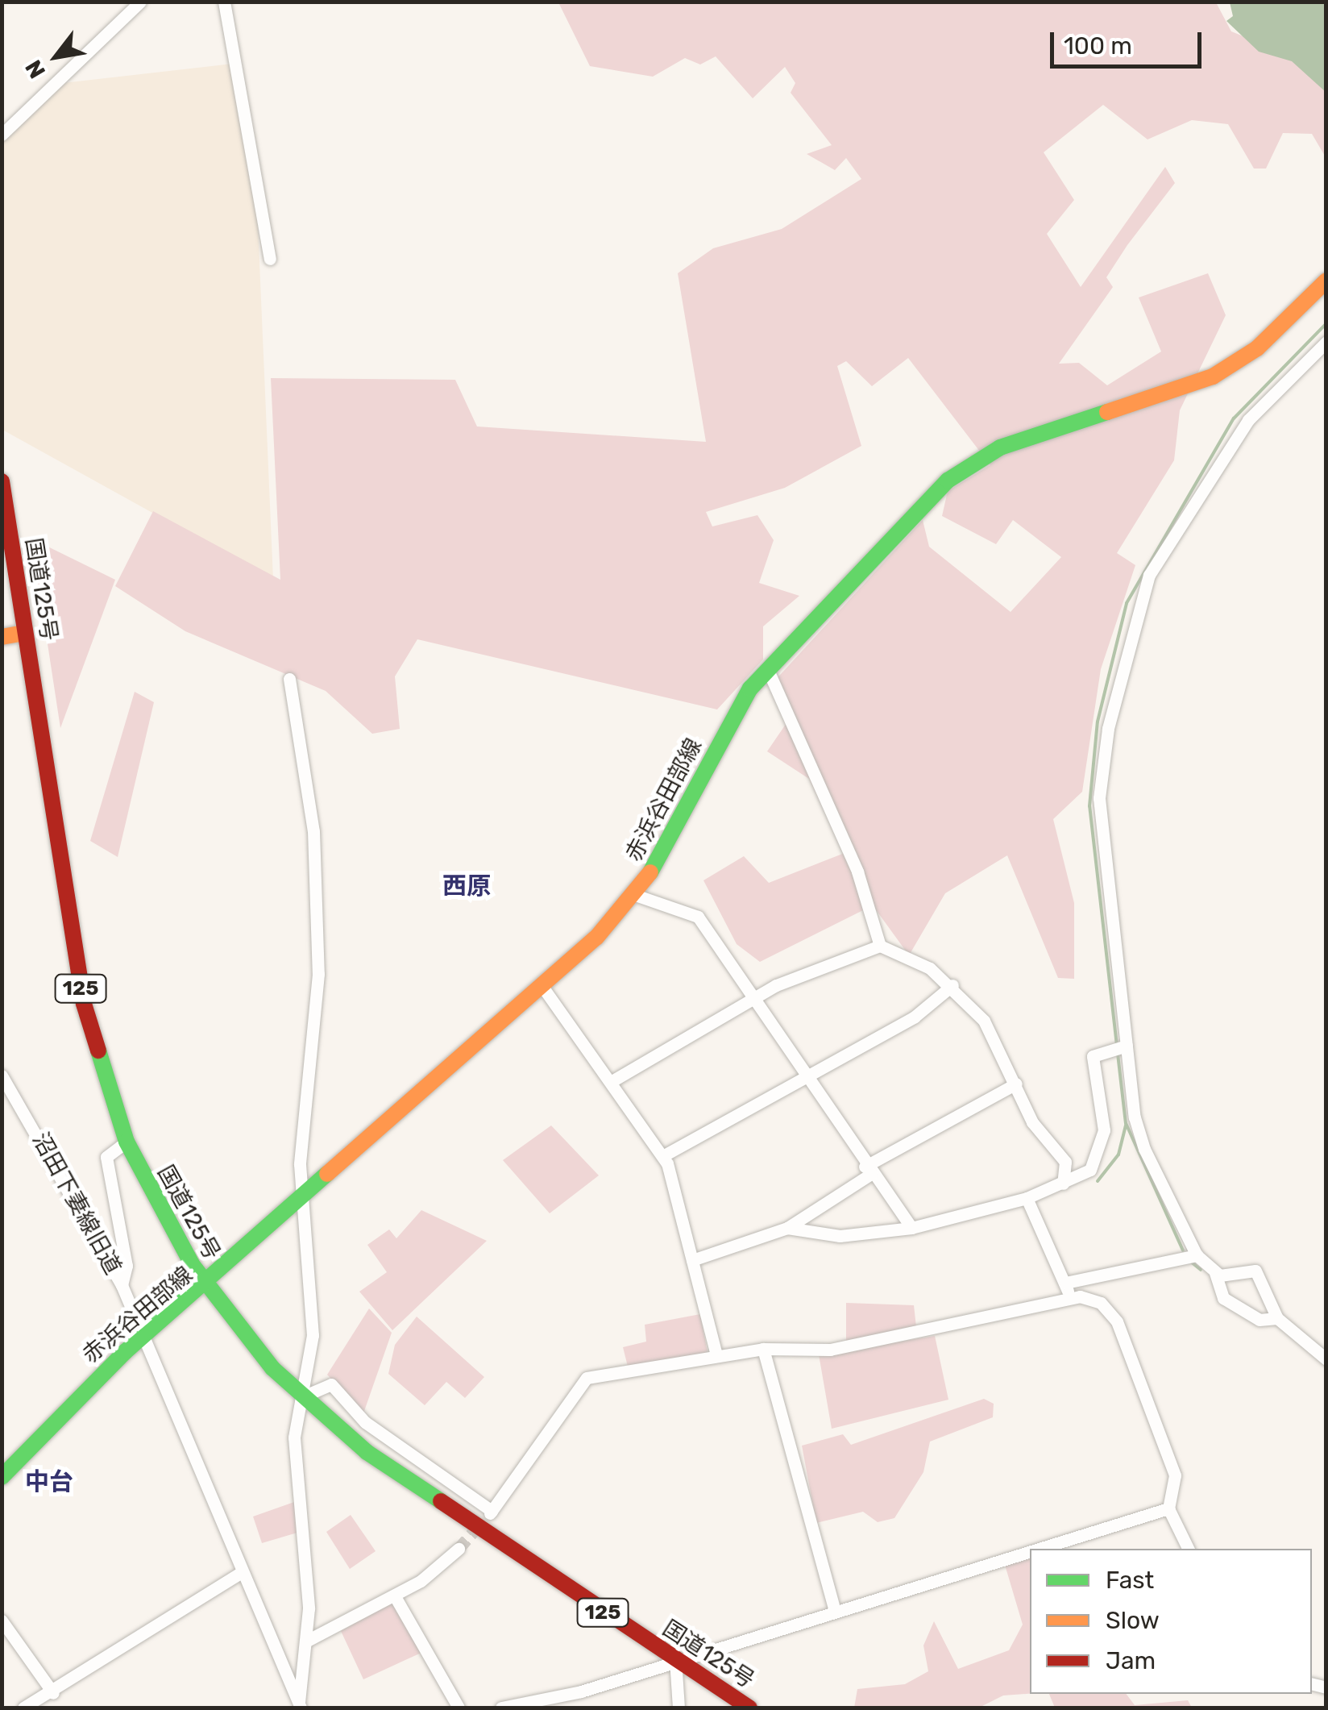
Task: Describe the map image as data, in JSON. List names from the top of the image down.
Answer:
{
  "streets": {
    "main road": ["国道125号", "赤浜谷田部線", "125"],
    "street": ["沼田下妻線旧道"]
  },
  "crossings": [
    ["国道125号", "赤浜谷田部線"],
    ["赤浜谷田部線", "沼田下妻線旧道"]
  ],
  "districts": ["西原", "中台"],
  "legend": ["Fast", "Slow", "Jam"],
  "scale_bar": "100 m",
  "north": "bottom left"
}
